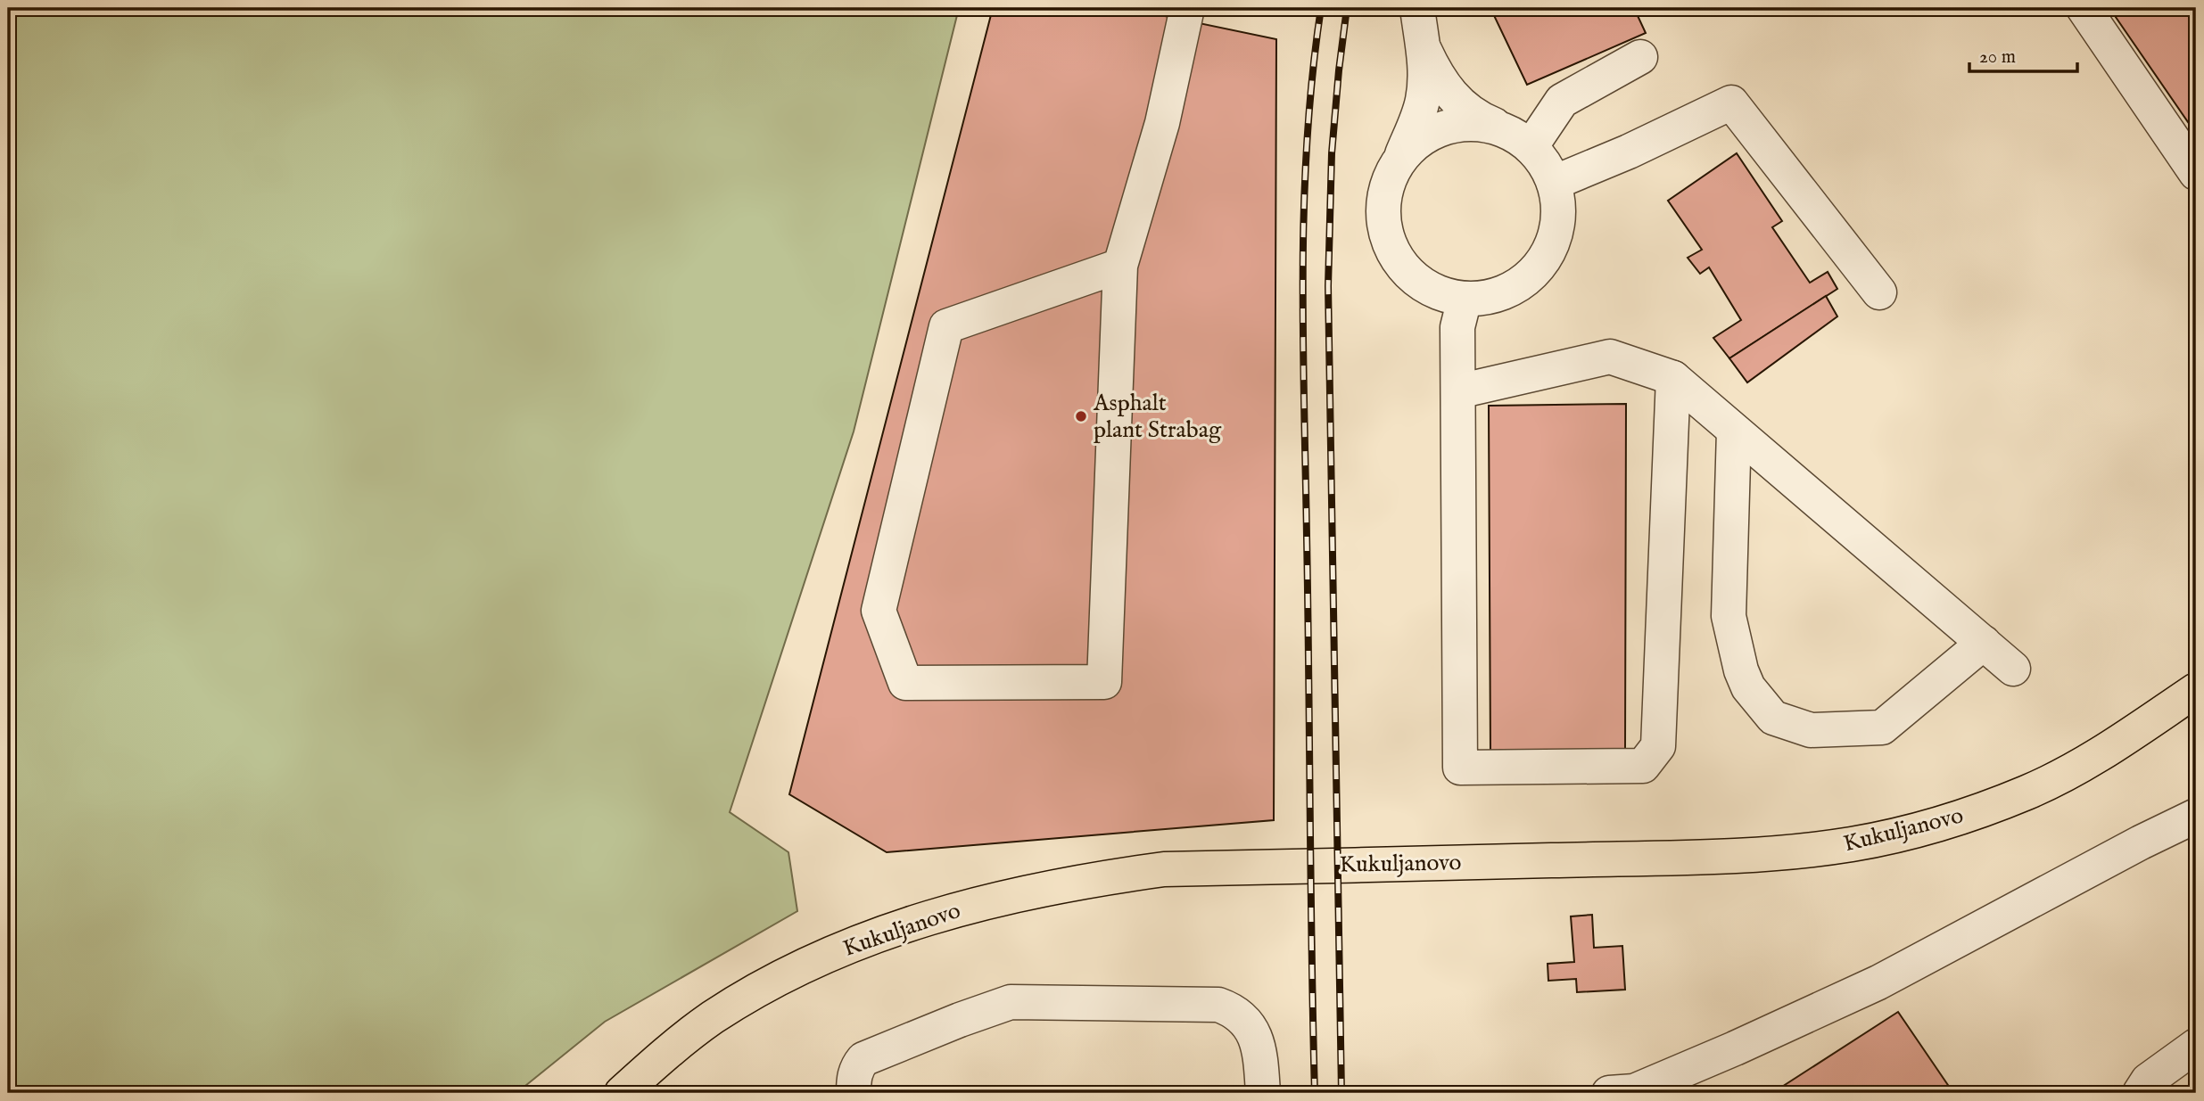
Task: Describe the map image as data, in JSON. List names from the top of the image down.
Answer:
{
  "streets": {
    "main road": ["Kukuljanovo"]
  },
  "places": ["Asphalt plant Strabag"],
  "scale_bar": "20 m"
}
